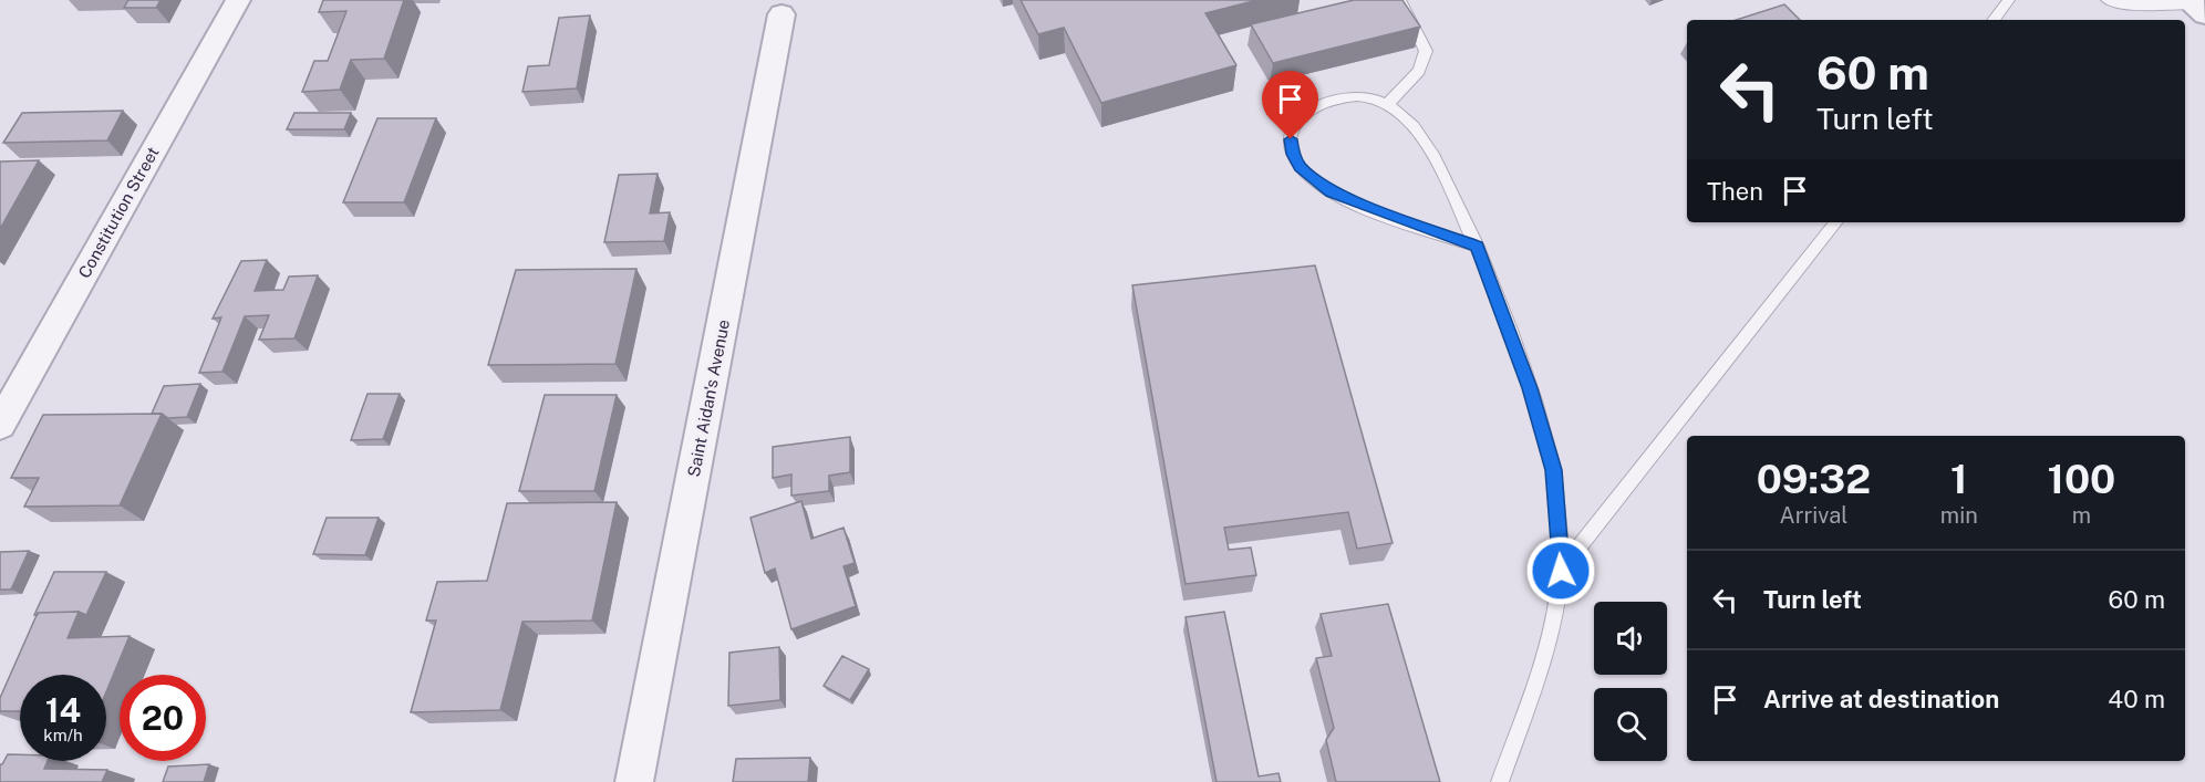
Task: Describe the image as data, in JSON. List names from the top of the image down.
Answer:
{
  "streets": {
    "street": ["Constitution Street", "Saint Aidan's Avenue"]
  },
  "page": {
    "turn": ["60 m", "Turn left"],
    "then": "Then",
    "eta": [
      "09:32",
      "Arrival",
      "1",
      "min",
      "100",
      "m"
    ],
    "list": [
      {
        "name": "Turn left",
        "value": "60 m"
      },
      {
        "name": "Arrive at destination",
        "value": "40 m"
      }
    ],
    "speed": "14 km/h",
    "limit": "20"
  }
}
